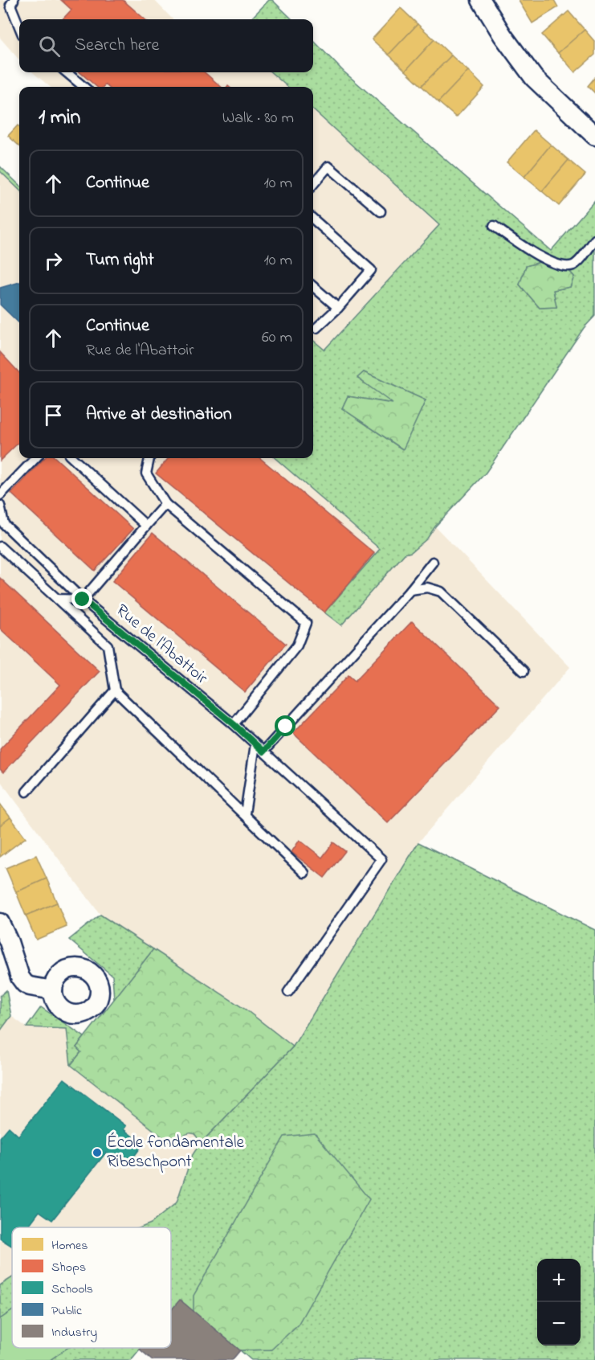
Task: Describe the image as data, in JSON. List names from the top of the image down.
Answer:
{
  "streets": {
    "lane": ["Rue de l'Abattoir"]
  },
  "places": ["École fondamentale Ribeschpont"],
  "legend": [
    "Homes",
    "Shops",
    "Schools",
    "Public",
    "Industry"
  ],
  "page": {
    "search": "Search here",
    "heading": ["1 min", "Walk · 80 m"],
    "list": [
      ["Continue", "10 m"],
      ["Turn right", "10 m"],
      ["Continue", "Rue de l'Abattoir", "60 m"],
      "Arrive at destination"
    ],
    "map_buttons": ["+", "−"]
  }
}
